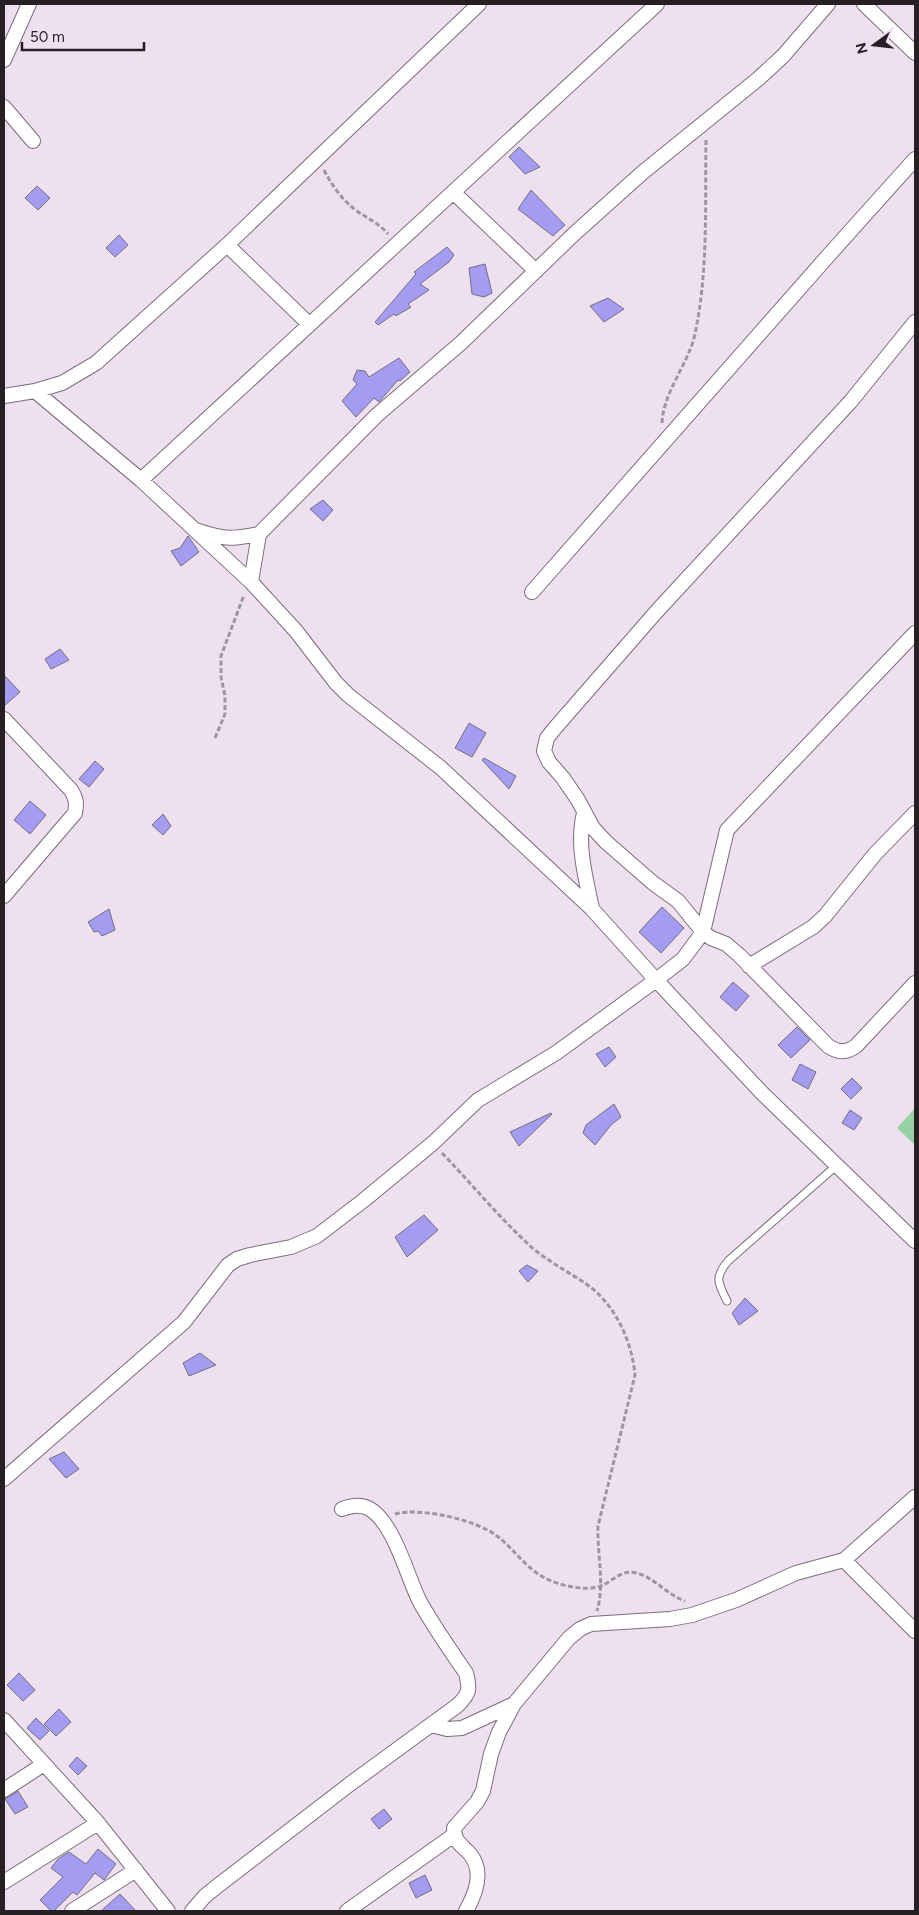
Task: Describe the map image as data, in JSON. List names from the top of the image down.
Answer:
{
  "scale_bar": "50 m",
  "north": "left"
}
